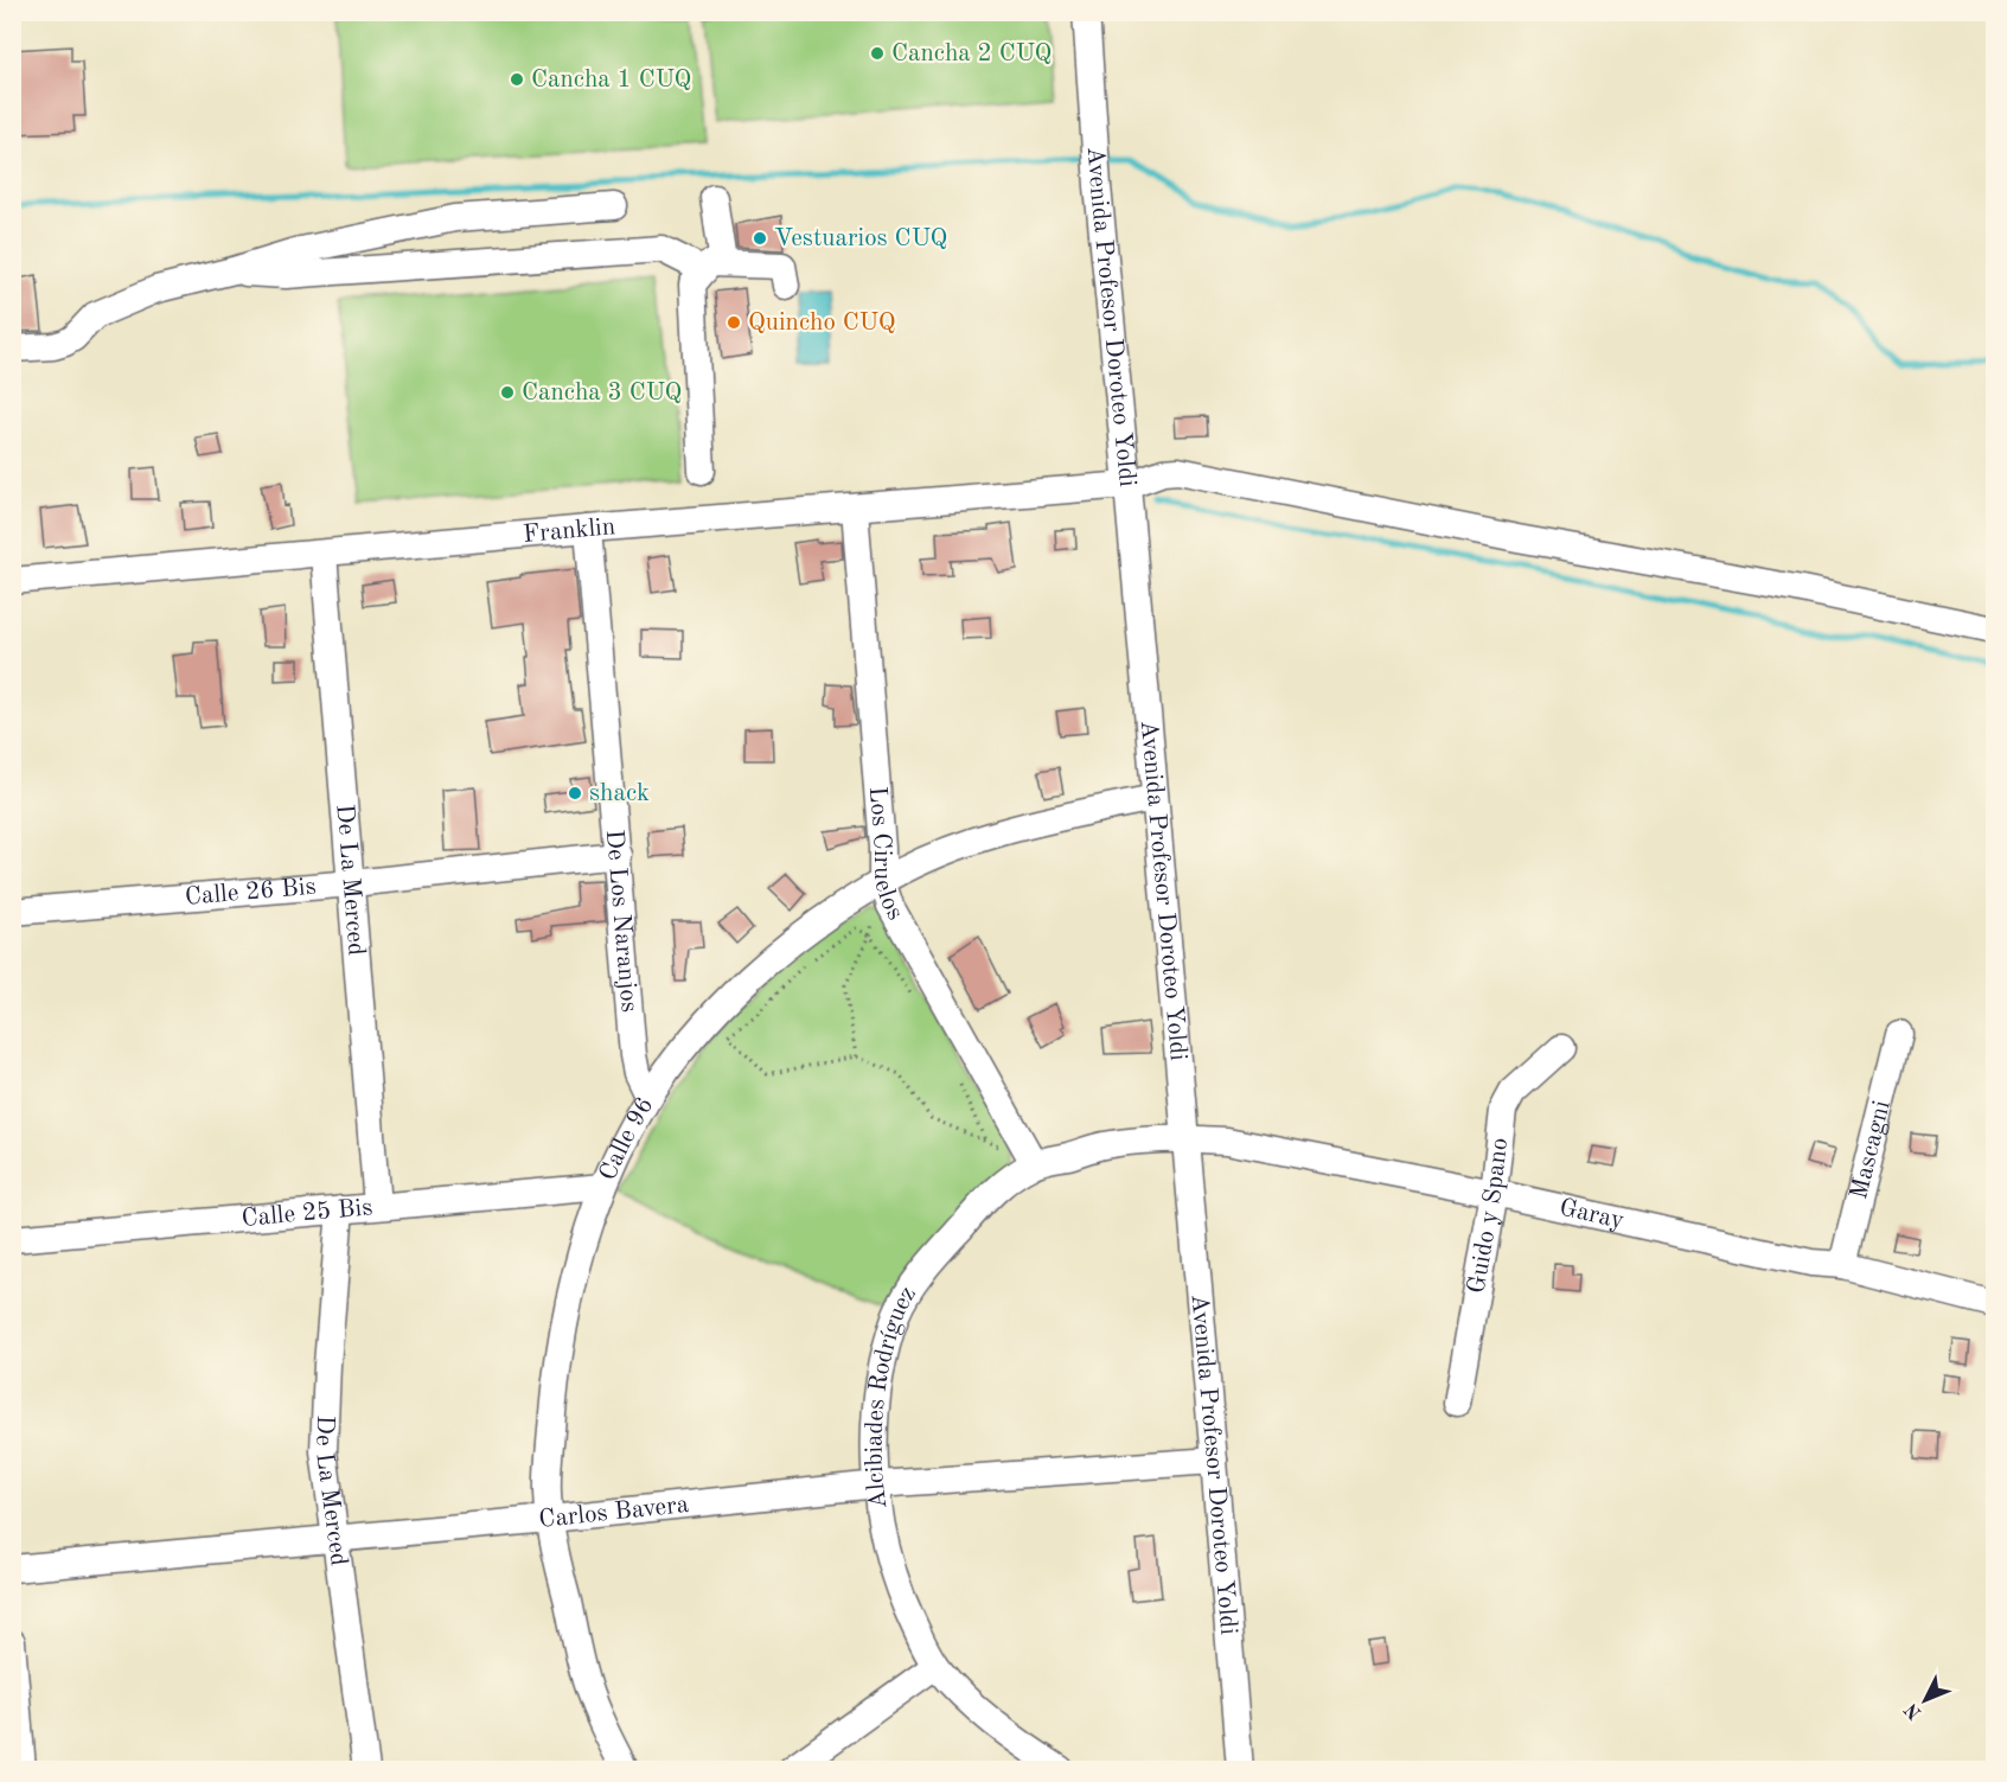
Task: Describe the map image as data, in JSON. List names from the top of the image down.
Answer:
{
  "streets": {
    "street": [
      "Avenida Profesor Doroteo Yoldi",
      "Franklin",
      "Los Ciruelos",
      "De La Merced",
      "Calle 26 Bis",
      "De Los Naranjos",
      "Calle 96",
      "Mascagni",
      "Calle 25 Bis",
      "Guido y Spano",
      "Garay",
      "Alcibiades Rodríguez",
      "Carlos Bavera"
    ]
  },
  "crossings": [
    ["Avenida Profesor Doroteo Yoldi", "Franklin"],
    ["Avenida Profesor Doroteo Yoldi", "Calle 96"],
    ["Avenida Profesor Doroteo Yoldi", "Garay"],
    ["Avenida Profesor Doroteo Yoldi", "Alcibiades Rodríguez"],
    ["Avenida Profesor Doroteo Yoldi", "Carlos Bavera"],
    ["Franklin", "Los Ciruelos"],
    ["Franklin", "De La Merced"],
    ["Franklin", "De Los Naranjos"],
    ["Los Ciruelos", "Calle 96"],
    ["Los Ciruelos", "Alcibiades Rodríguez"],
    ["De La Merced", "Calle 26 Bis"],
    ["De La Merced", "Calle 25 Bis"],
    ["De La Merced", "Carlos Bavera"],
    ["Calle 26 Bis", "De Los Naranjos"],
    ["De Los Naranjos", "Calle 96"],
    ["Calle 96", "Calle 25 Bis"],
    ["Calle 96", "Carlos Bavera"],
    ["Mascagni", "Garay"],
    ["Guido y Spano", "Garay"],
    ["Garay", "Alcibiades Rodríguez"],
    ["Alcibiades Rodríguez", "Carlos Bavera"]
  ],
  "places": [
    "Cancha 2 CUQ",
    "Cancha 1 CUQ",
    "Vestuarios CUQ",
    "Quincho CUQ",
    "Cancha 3 CUQ",
    "shack"
  ],
  "north": "bottom left"
}
